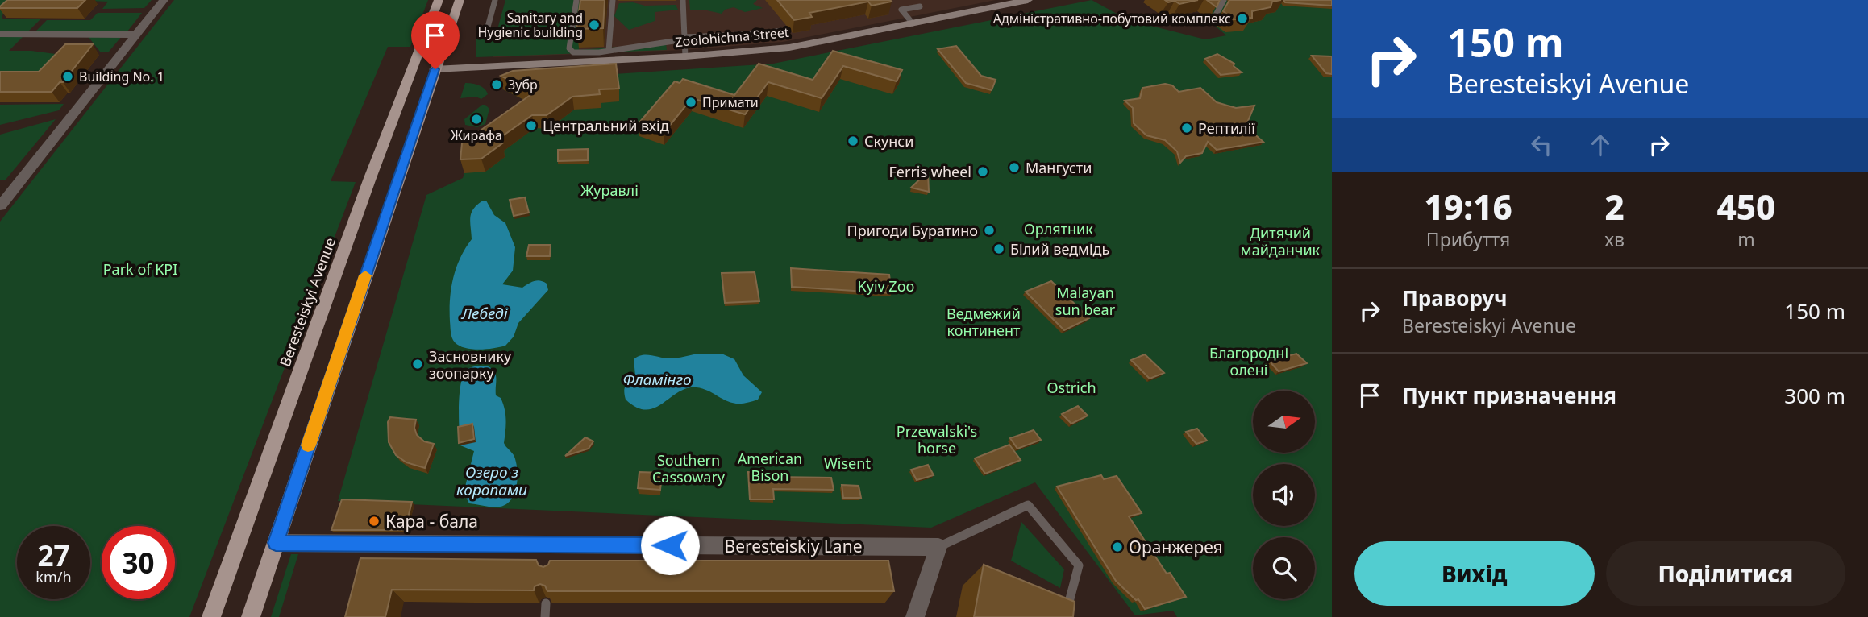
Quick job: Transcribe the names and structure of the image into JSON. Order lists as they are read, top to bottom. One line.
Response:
{"streets":{"main road":["Beresteiskyi Avenue"],"street":["Zoolohichna Street","Beresteiskiy Lane"]},"water":["Лебеді","Фламінго","Озеро з коропами"],"parks":["Журавлі","Орлятник","Дитячий майданчик","Park of KPI","Kyiv Zoo","Malayan sun bear","Ведмежий континент","Благородні олені","Ostrich","Przewalski's horse","American Bison","Southern Cassowary","Wisent"],"places":["Адміністративно-побутовий комплекс","Sanitary and Hygienic building","Building No. 1","Зубр","Примати","Жирафа","Центральний вхід","Рептилії","Скунси","Мангусти","Ferris wheel","Пригоди Буратино","Білий ведмідь","Засновнику зоопарку","Кара - бала","Оранжерея"],"north":"right","page":{"turn":["150 m","Beresteiskyi Avenue"],"eta":["19:16","Прибуття","2","хв","450","m"],"list":[{"name":"Праворуч","note":"Beresteiskyi Avenue","value":"150 m"},{"name":"Пункт призначення","value":"300 m"}],"speed":"27 km/h","limit":"30","buttons":["Вихід","Поділитися"]}}
